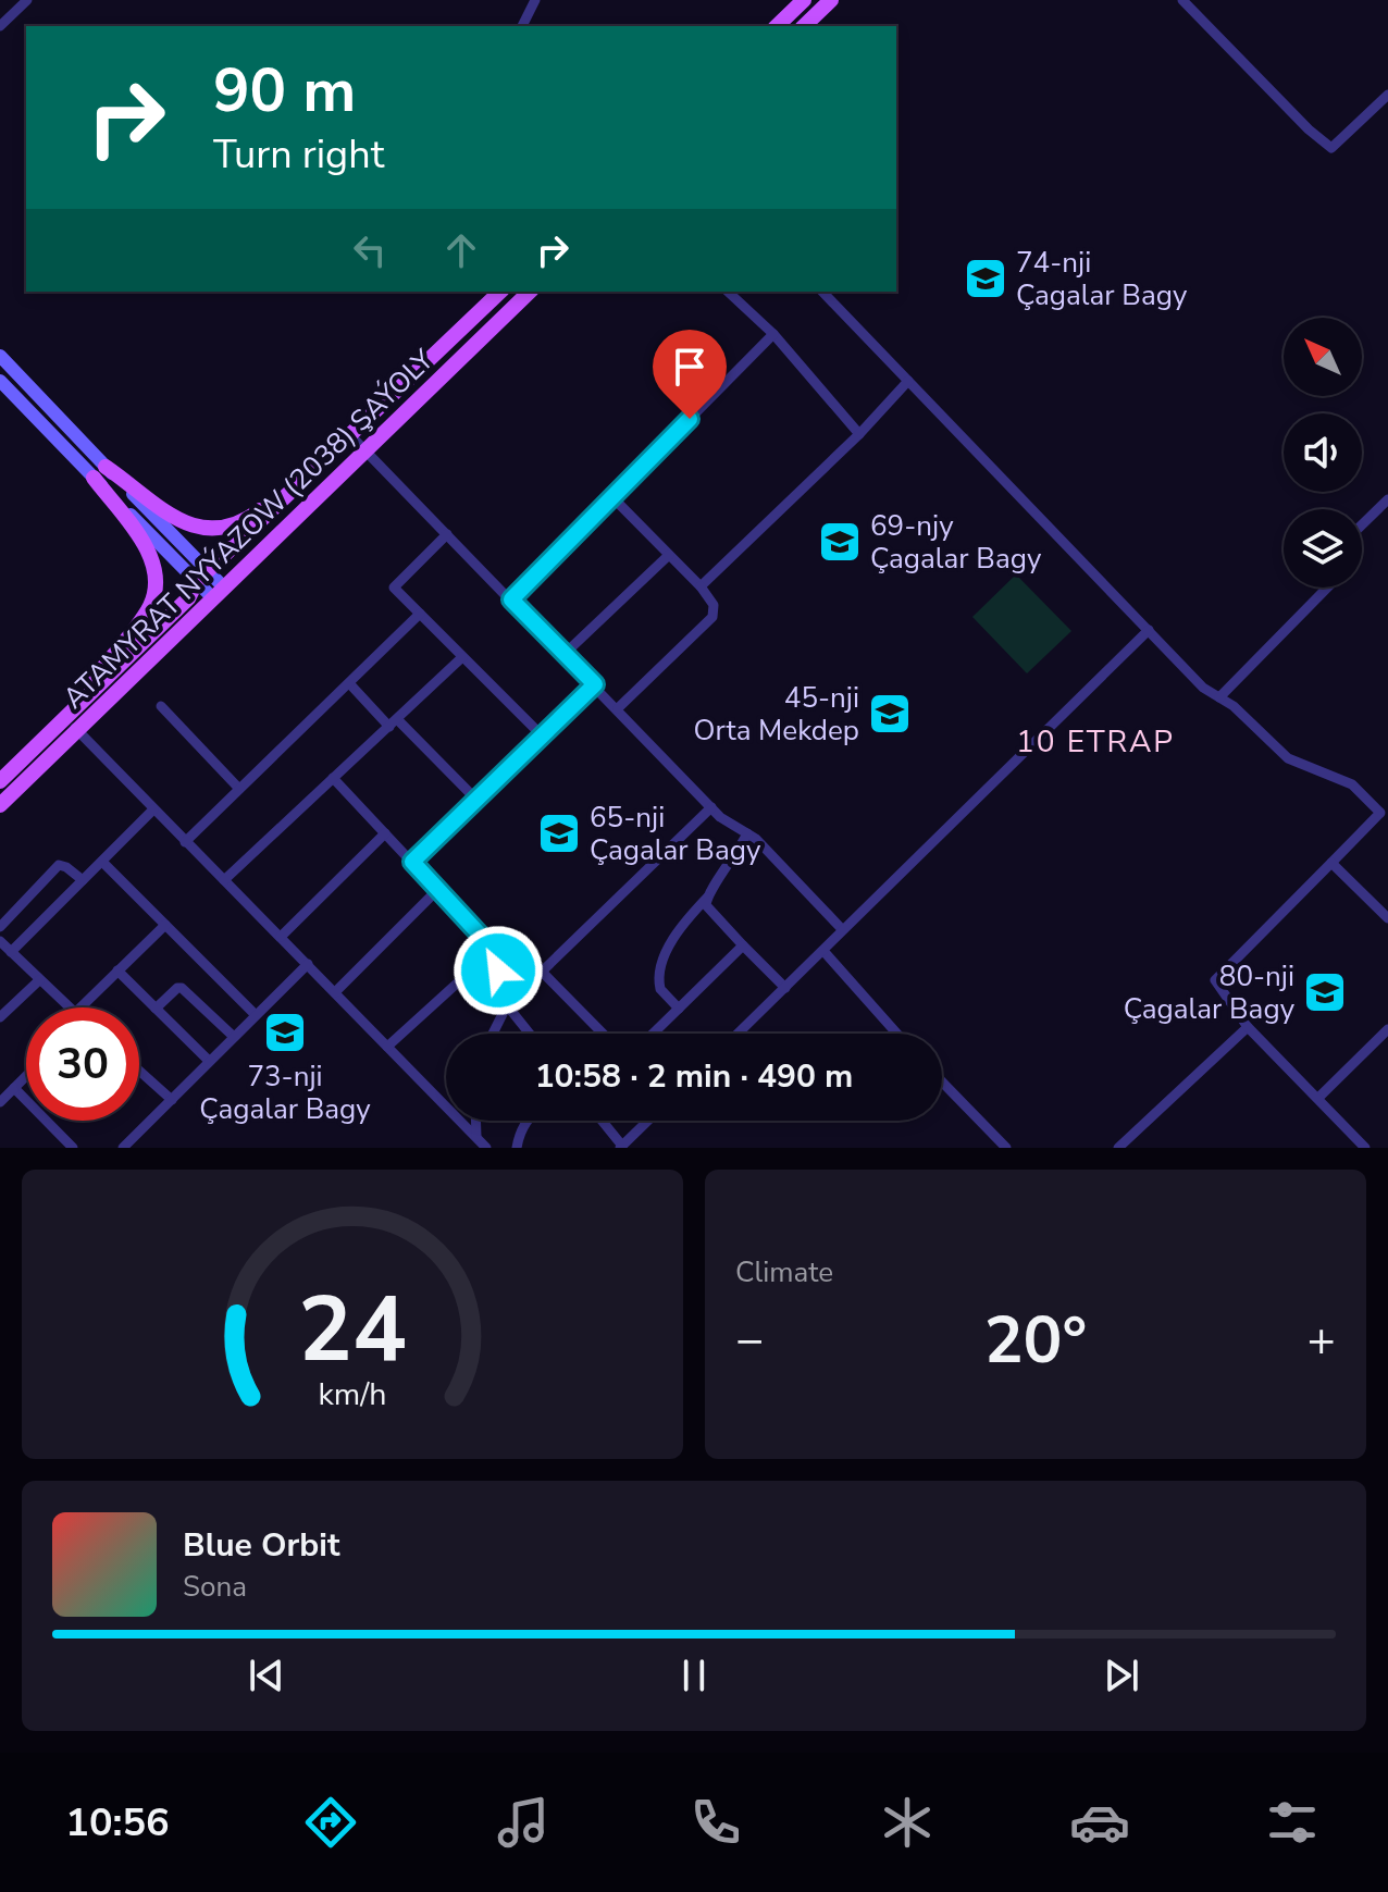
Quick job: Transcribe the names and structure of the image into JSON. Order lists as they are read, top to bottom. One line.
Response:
{"streets":{"main road":["ATAMYRAT NYÝAZOW (2038) ŞAÝOLY"]},"districts":["10 ETRAP"],"places":{"school or university":["74-nji Çagalar Bagy","69-njy Çagalar Bagy","45-nji Orta Mekdep","65-nji Çagalar Bagy","80-nji Çagalar Bagy","73-nji Çagalar Bagy"]},"north":"top left","page":{"turn":["90 m","Turn right"],"limit":"30","trip":"10:58 · 2 min · 490 m","tile":"Climate","heat":["−","20°","+"],"song":["Blue Orbit","Sona"],"tabs":"10:56","gauge":["24","km/h"]}}
